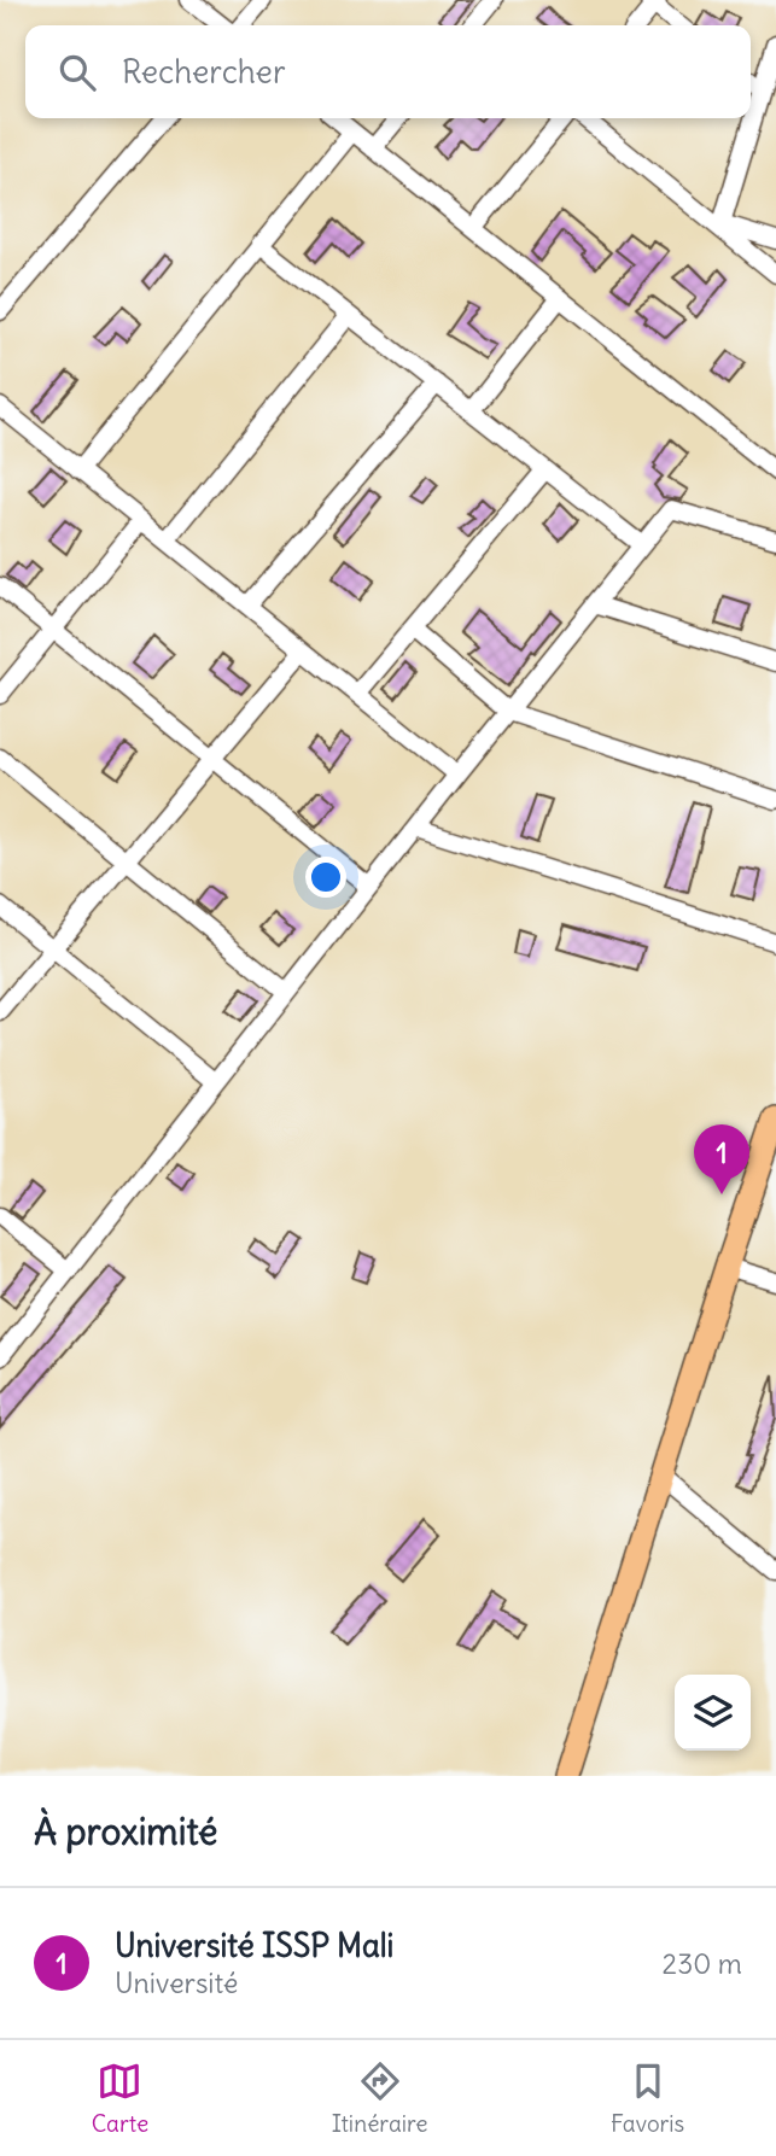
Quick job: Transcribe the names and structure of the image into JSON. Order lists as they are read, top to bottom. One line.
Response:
{"page":{"search":"Rechercher","pins":"1","heading":"À proximité","list":[{"mark":"1","name":"Université ISSP Mali","note":"Université","value":"230 m"}],"nav":["Carte","Itinéraire","Favoris"]}}
